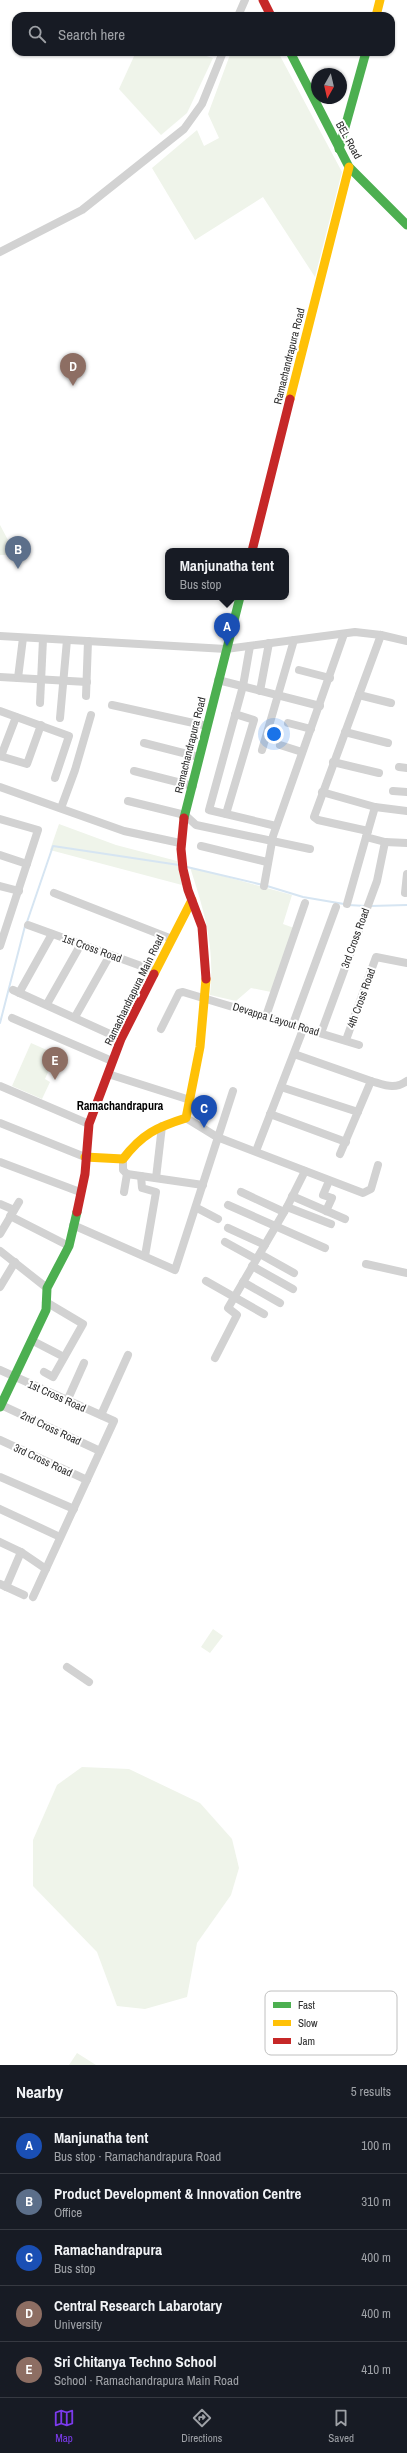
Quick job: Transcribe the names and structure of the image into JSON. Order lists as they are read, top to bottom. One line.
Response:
{"streets":{"street":["BEL Road","Ramachandrapura Road","3rd Cross Road","1st Cross Road","Ramachandrapura Main Road","4th Cross Road","Devappa Layout Road","2nd Cross Road"]},"crossings":[["BEL Road","Ramachandrapura Road"],["Ramachandrapura Road","Ramachandrapura Main Road"],["Ramachandrapura Road","Devappa Layout Road"],["3rd Cross Road","Devappa Layout Road"],["1st Cross Road","Ramachandrapura Main Road"],["1st Cross Road","2nd Cross Road"],["Ramachandrapura Main Road","2nd Cross Road"],["4th Cross Road","Devappa Layout Road"]],"districts":["Ramachandrapura"],"legend":["Fast","Slow","Jam"],"north":"bottom","page":{"search":"Search here","pins":["D","B","A","E","C"],"popup":["Manjunatha tent","Bus stop"],"heading":["Nearby","5 results"],"list":[{"mark":"A","name":"Manjunatha tent","note":"Bus stop · Ramachandrapura Road","value":"100 m"},{"mark":"B","name":"Product Development & Innovation Centre","note":"Office","value":"310 m"},{"mark":"C","name":"Ramachandrapura","note":"Bus stop","value":"400 m"},{"mark":"D","name":"Central Research Labarotary","note":"University","value":"400 m"},{"mark":"E","name":"Sri Chitanya Techno School","note":"School · Ramachandrapura Main Road","value":"410 m"}],"nav":["Map","Directions","Saved"]}}
